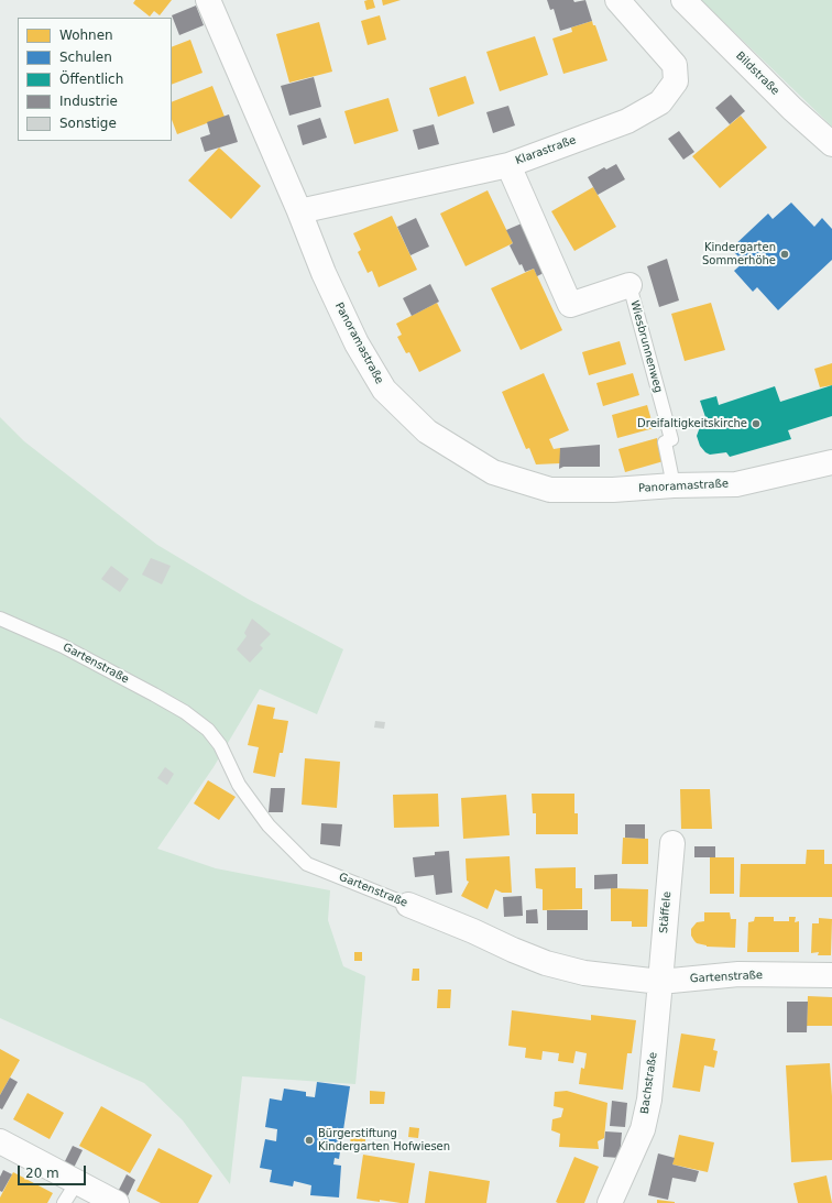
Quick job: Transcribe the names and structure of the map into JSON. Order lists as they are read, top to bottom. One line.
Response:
{"streets":{"street":["Bildstraße","Klarastraße","Panoramastraße","Wiesbrunnenweg","Gartenstraße","Stäffele","Bachstraße"]},"crossings":[["Klarastraße","Panoramastraße"],["Klarastraße","Wiesbrunnenweg"],["Panoramastraße","Wiesbrunnenweg"],["Gartenstraße","Stäffele"],["Gartenstraße","Bachstraße"],["Stäffele","Bachstraße"]],"places":["Kindergarten Sommerhöhe","Dreifaltigkeitskirche","Bürgerstiftung Kindergarten Hofwiesen"],"legend":["Wohnen","Schulen","Öffentlich","Industrie","Sonstige"],"scale_bar":"20 m"}
